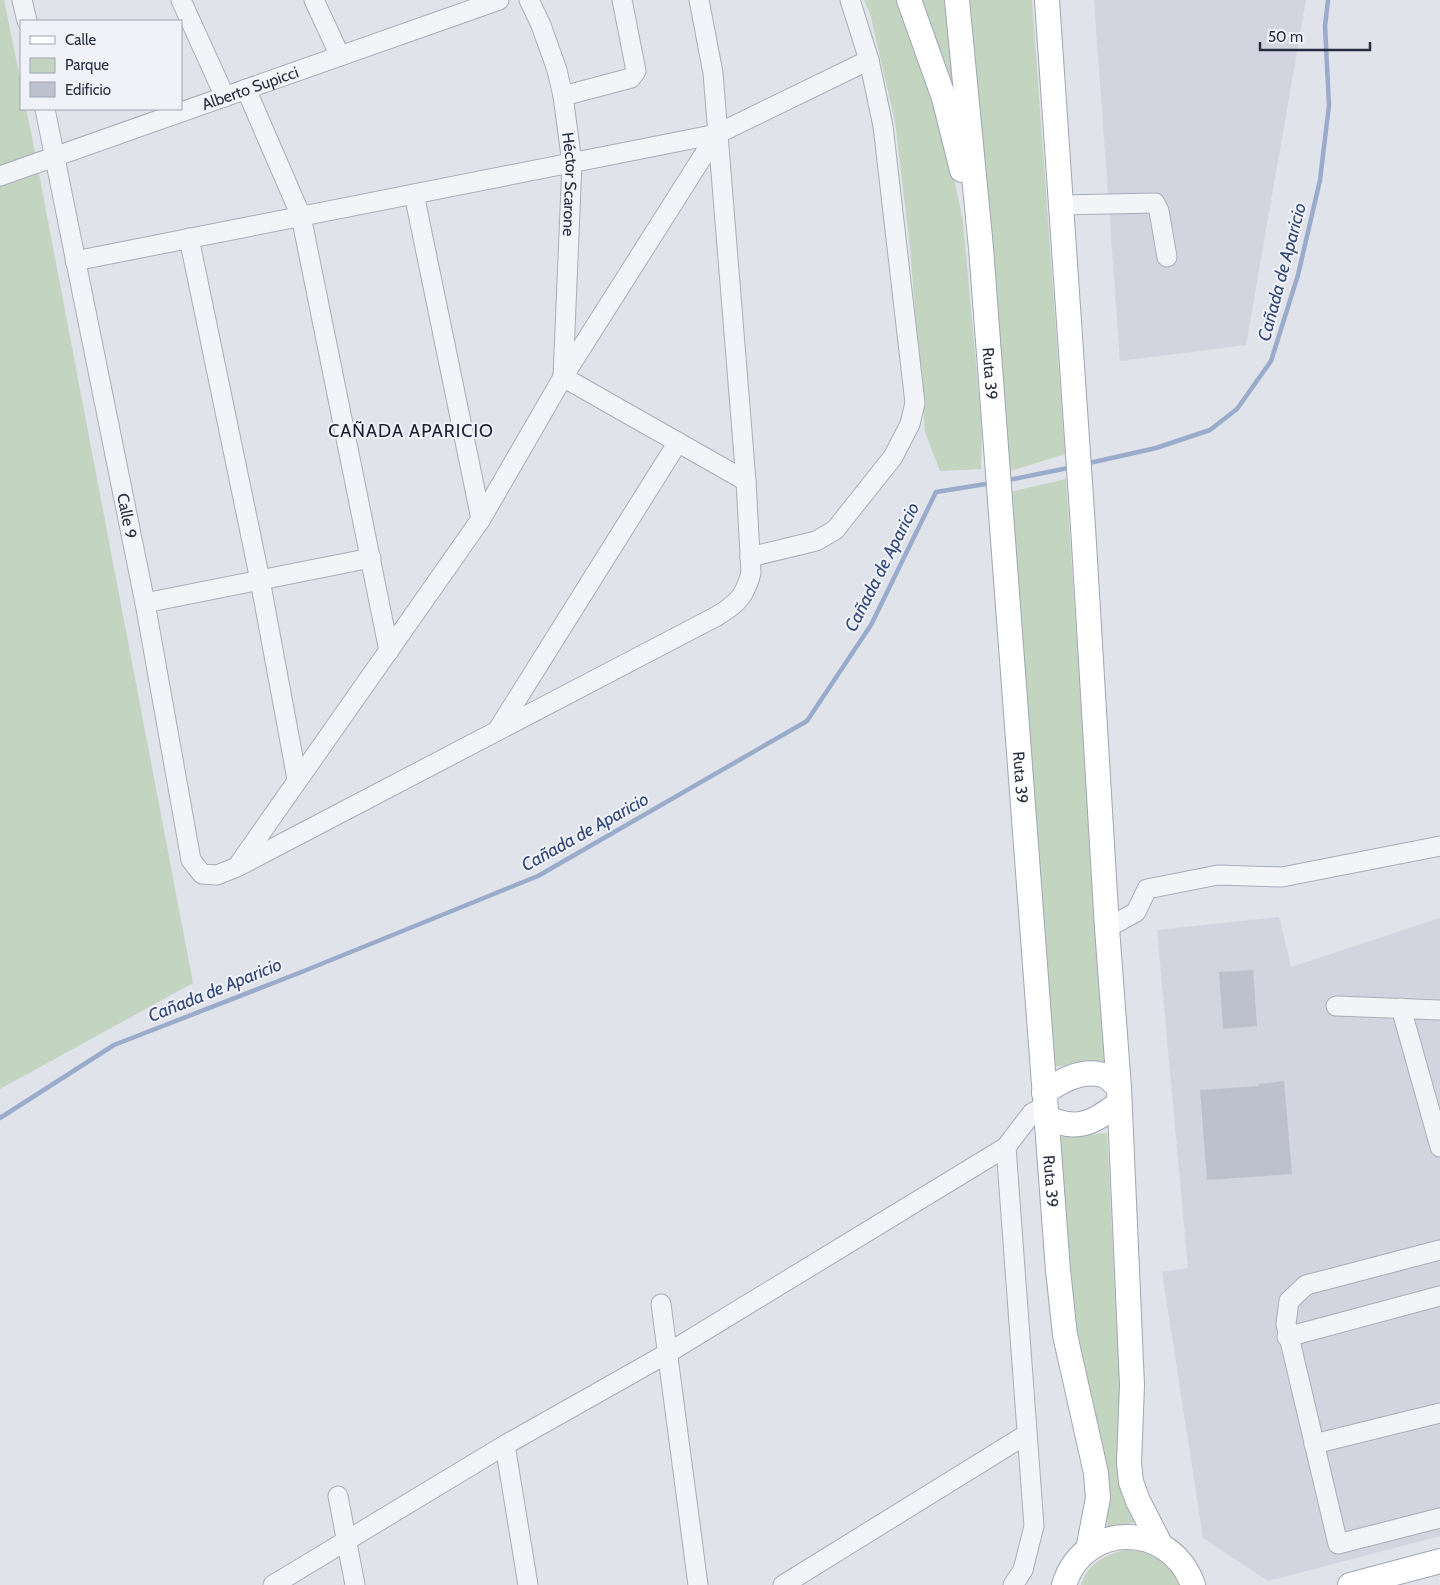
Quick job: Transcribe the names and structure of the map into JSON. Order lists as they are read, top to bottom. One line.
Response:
{"streets":{"main road":["Ruta 39"],"street":["Alberto Supicci","Héctor Scarone","Calle 9"]},"crossings":[["Alberto Supicci","Calle 9"]],"districts":["CAÑADA APARICIO"],"water":["Cañada de Aparicio"],"legend":["Calle","Parque","Edificio"],"scale_bar":"50 m"}
